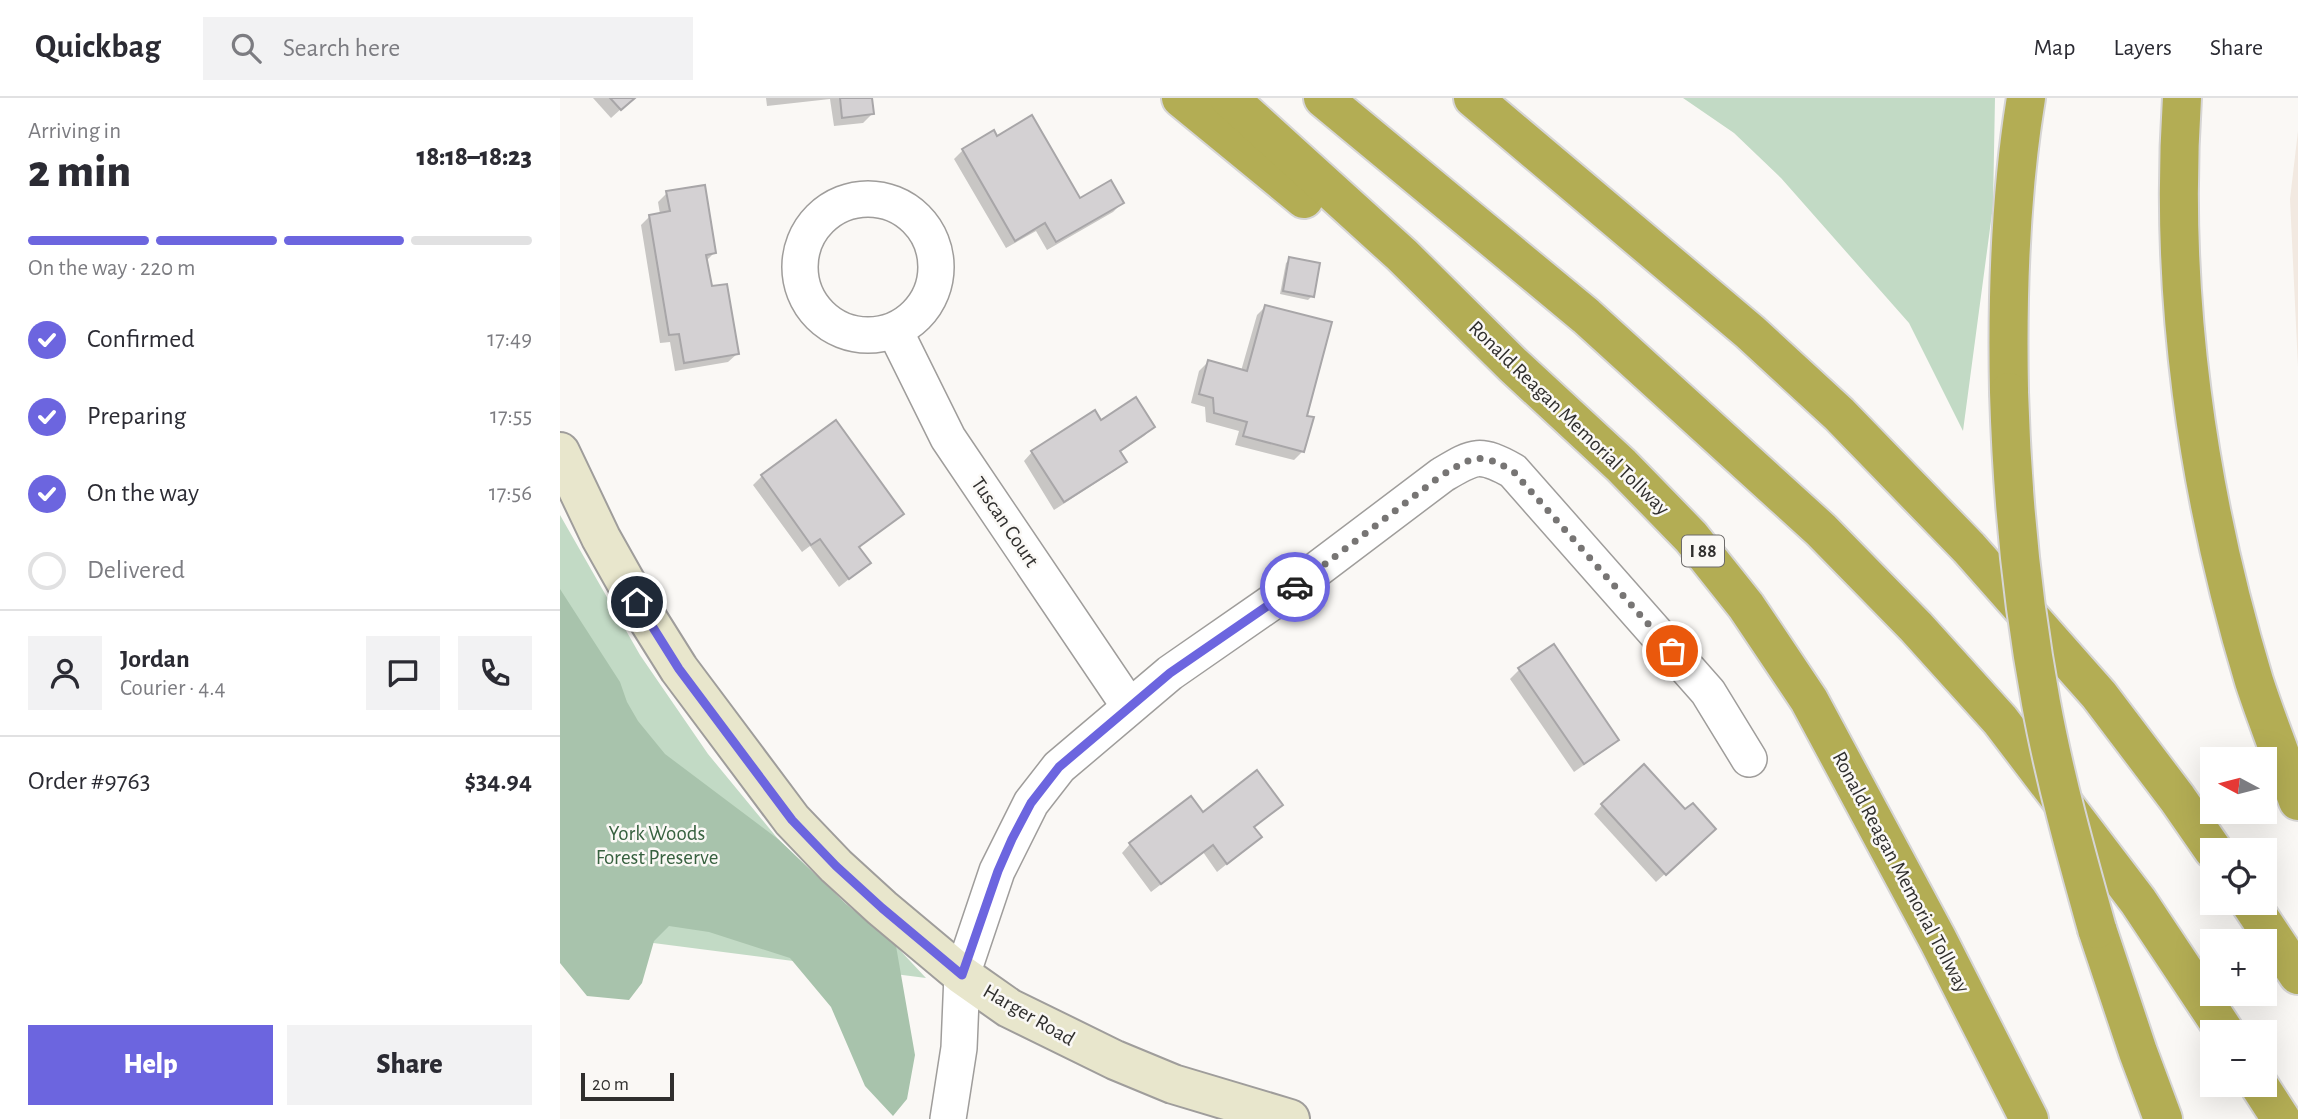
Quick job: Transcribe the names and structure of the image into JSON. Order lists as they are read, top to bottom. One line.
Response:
{"streets":{"highway":["Ronald Reagan Memorial Tollway","I 88"],"street":["Tuscan Court","Harger Road"]},"parks":["York Woods Forest Preserve"],"scale_bar":"20 m","north":"left","page":{"header":"Quickbag","search":"Search here","nav":["Map","Layers","Share"],"heading":["2 min","Arriving in","18:18–18:23"],"panel":["Jordan","Courier · 4.4","Order #9763","$34.94"],"bar":"On the way · 220 m","list":[["Confirmed","17:49"],["Preparing","17:55"],["On the way","17:56"],"Delivered"],"map_buttons":["+","−"],"buttons":["Help","Share"],"scale":"20 m"}}
